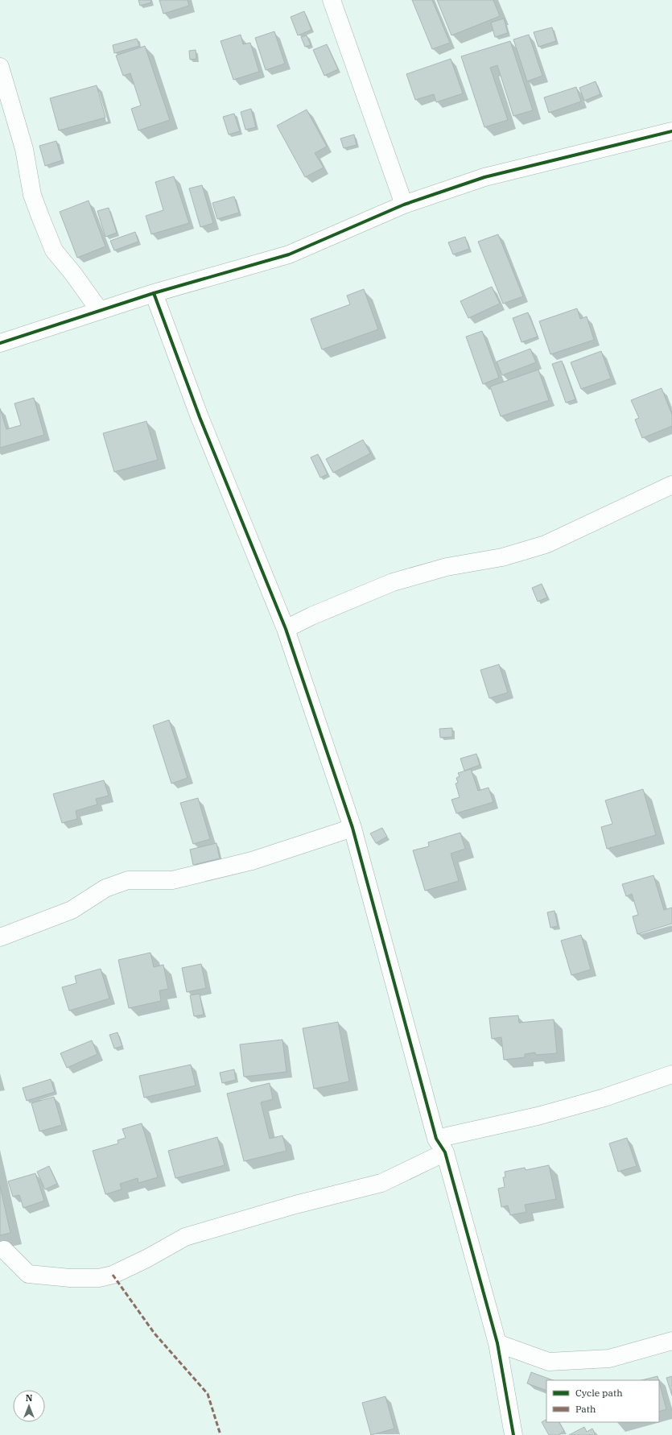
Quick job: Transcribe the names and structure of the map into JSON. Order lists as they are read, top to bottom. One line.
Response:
{"legend":["Cycle path","Path"],"north":"top"}
